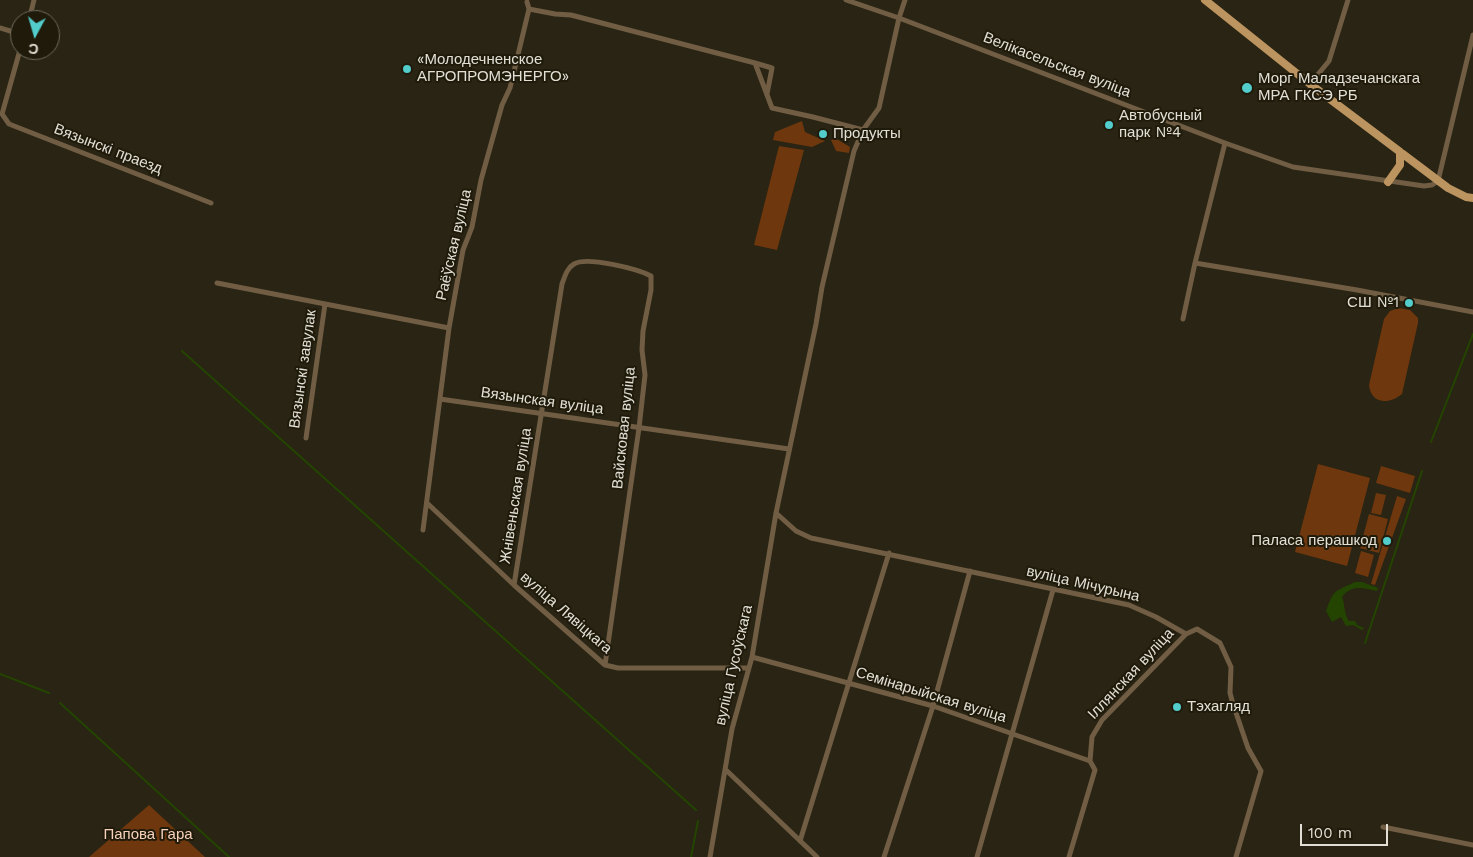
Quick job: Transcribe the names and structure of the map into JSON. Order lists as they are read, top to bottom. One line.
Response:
{"streets":{"street":["Велікасельская вуліца","Вязынскі праезд","Раёўская вуліца","Вязынскі завулак","Вязынская вуліца","Вайсковая вуліца","Жнівеньская вуліца","вуліца Мічурына","вуліца Лявіцкага","вуліца Гусоўскага","Іллянская вуліца","Семінарыйская вуліца"]},"crossings":[["Раёўская вуліца","Вязынская вуліца"],["Раёўская вуліца","вуліца Лявіцкага"],["Вязынская вуліца","Вайсковая вуліца"],["Вязынская вуліца","Жнівеньская вуліца"],["Вязынская вуліца","вуліца Гусоўскага"],["Вайсковая вуліца","Жнівеньская вуліца"],["Вайсковая вуліца","вуліца Лявіцкага"],["Жнівеньская вуліца","вуліца Лявіцкага"],["вуліца Мічурына","вуліца Гусоўскага"],["вуліца Мічурына","Іллянская вуліца"],["вуліца Лявіцкага","вуліца Гусоўскага"],["вуліца Гусоўскага","Семінарыйская вуліца"],["Іллянская вуліца","Семінарыйская вуліца"]],"parks":["Папова Гара"],"places":["«Молодечненское АГРОПРОМЭНЕРГО»","Морг Маладзечанскага МРА ГКСЭ РБ","Автобусный парк №4","Продукты","СШ №1","Паласа перашкод","Тэхагляд"],"scale_bar":"100 m","north":"bottom"}
